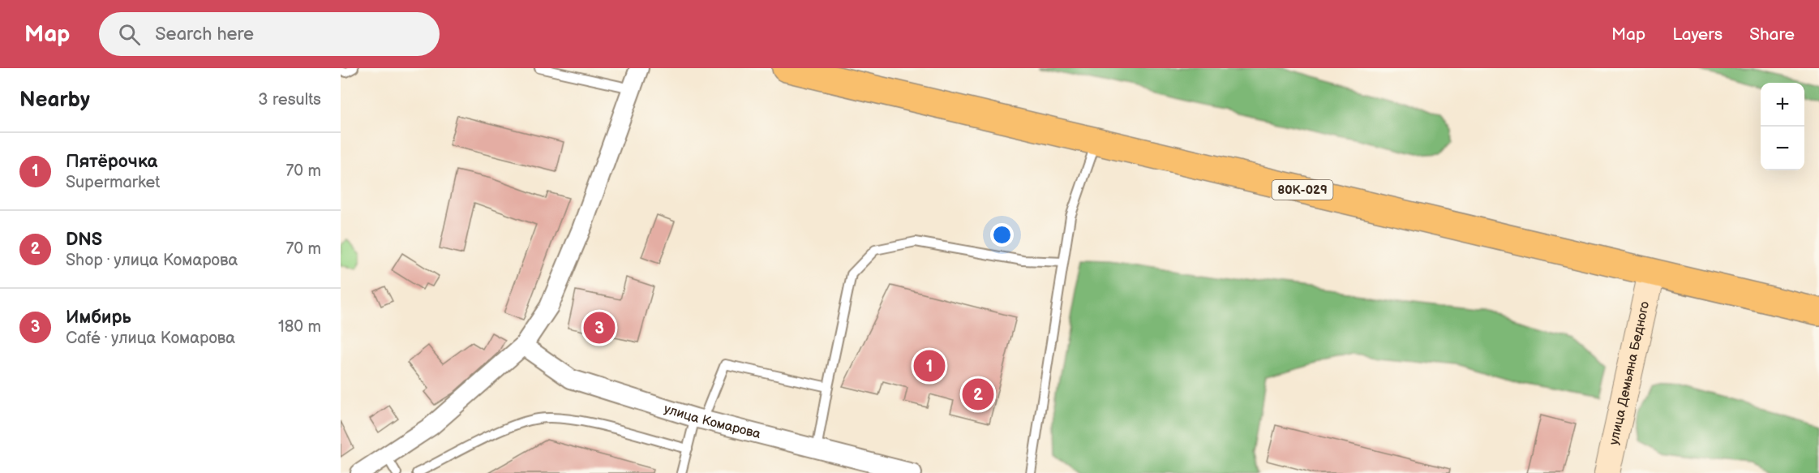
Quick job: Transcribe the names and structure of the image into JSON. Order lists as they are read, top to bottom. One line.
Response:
{"streets":{"main road":["80К-029"],"street":["улица Демьяна Бедного","улица Комарова"]},"crossings":[["80К-029","улица Демьяна Бедного"]],"page":{"header":"Map","search":"Search here","nav":["Map","Layers","Share"],"heading":["Nearby","3 results"],"map_buttons":["+","−"],"list":[{"mark":"1","name":"Пятёрочка","note":"Supermarket","value":"70 m"},{"mark":"2","name":"DNS","note":"Shop · улица Комарова","value":"70 m"},{"mark":"3","name":"Имбирь","note":"Café · улица Комарова","value":"180 m"}],"pins":["3","1","2"]}}
